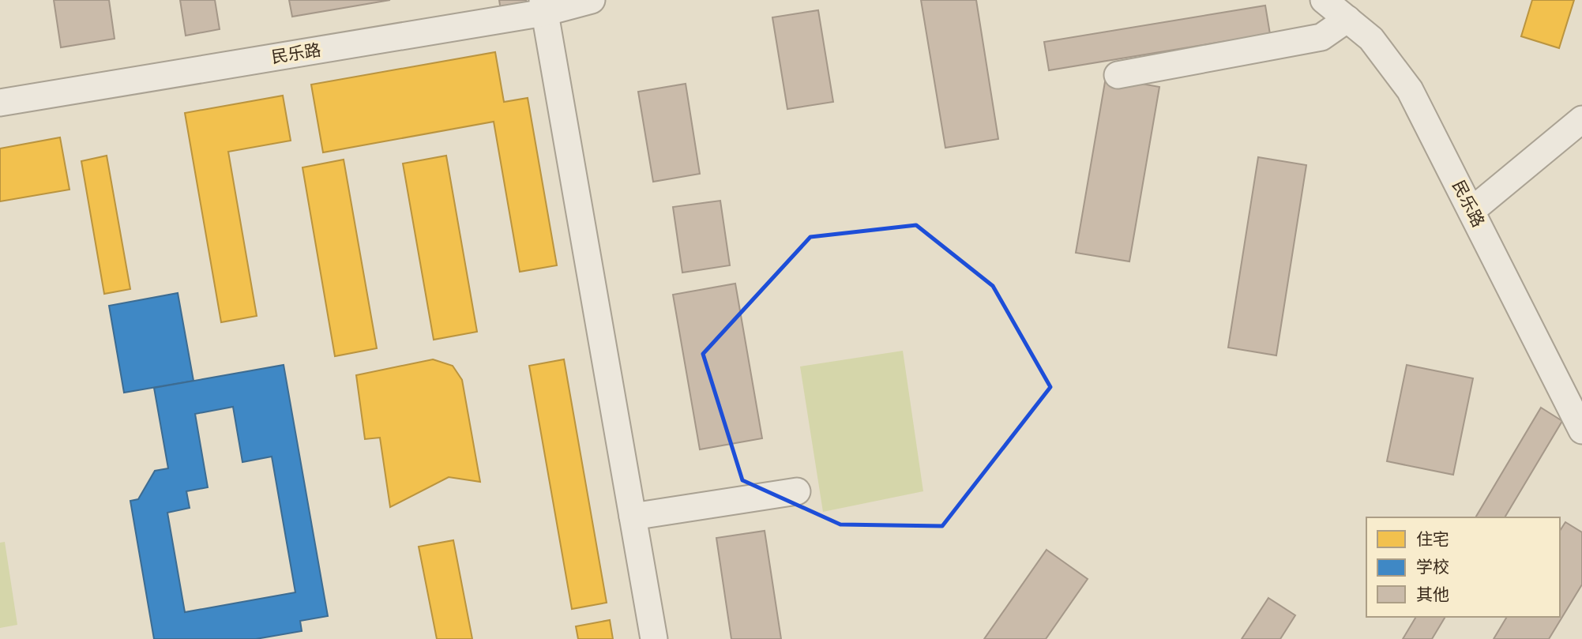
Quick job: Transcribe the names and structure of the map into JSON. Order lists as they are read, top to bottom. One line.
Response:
{"streets":{"street":["民乐路"]},"legend":["住宅","学校","其他"]}
